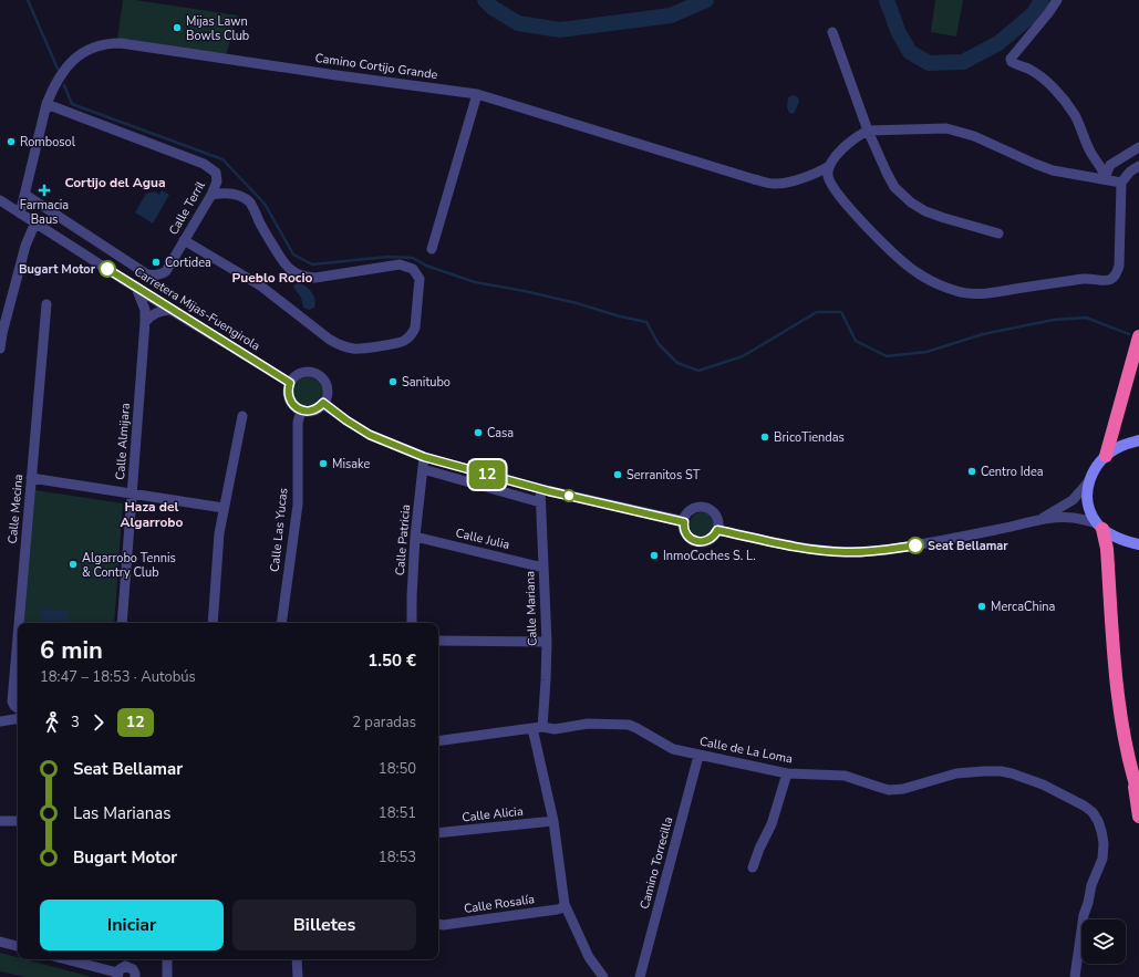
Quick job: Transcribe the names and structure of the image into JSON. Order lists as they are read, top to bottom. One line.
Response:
{"streets":{"street":["Camino Cortijo Grande","Calle Terril","Carretera Mijas-Fuengirola","Calle Almijara","Calle Mecina","Calle Las Yucas","Calle Julia","Calle Patricia","Calle Mariana","Calle de La Loma","Calle Alicia","Camino Torrecilla","Calle Rosalía"]},"crossings":[["Camino Cortijo Grande","Calle Terril"],["Camino Cortijo Grande","Carretera Mijas-Fuengirola"],["Carretera Mijas-Fuengirola","Calle Almijara"],["Carretera Mijas-Fuengirola","Calle Las Yucas"],["Calle Julia","Calle Patricia"],["Calle Julia","Calle Mariana"],["Calle Mariana","Calle de La Loma"],["Calle Mariana","Calle Alicia"],["Calle Mariana","Calle Rosalía"],["Calle de La Loma","Camino Torrecilla"]],"districts":["Cortijo del Agua","Pueblo Rocio","Haza del Algarrobo"],"places":{"other":["Mijas Lawn Bowls Club","Rombosol","Cortidea","Bugart Motor","Sanitubo","Casa","BricoTiendas","Misake","Centro Idea","Serranitos ST","Seat Bellamar","InmoCoches S. L.","Algarrobo Tennis & Contry Club","MercaChina"],"health":["Farmacia Baus"]},"lines":["bus line 12"],"page":{"on_map":"12","heading":["6 min","18:47 – 18:53 · Autobús","1.50 €"],"legs":["3","12","2 paradas"],"list":[{"name":"Seat Bellamar","value":"18:50"},{"name":"Las Marianas","value":"18:51"},{"name":"Bugart Motor","value":"18:53"}],"buttons":["Iniciar","Billetes"]}}
